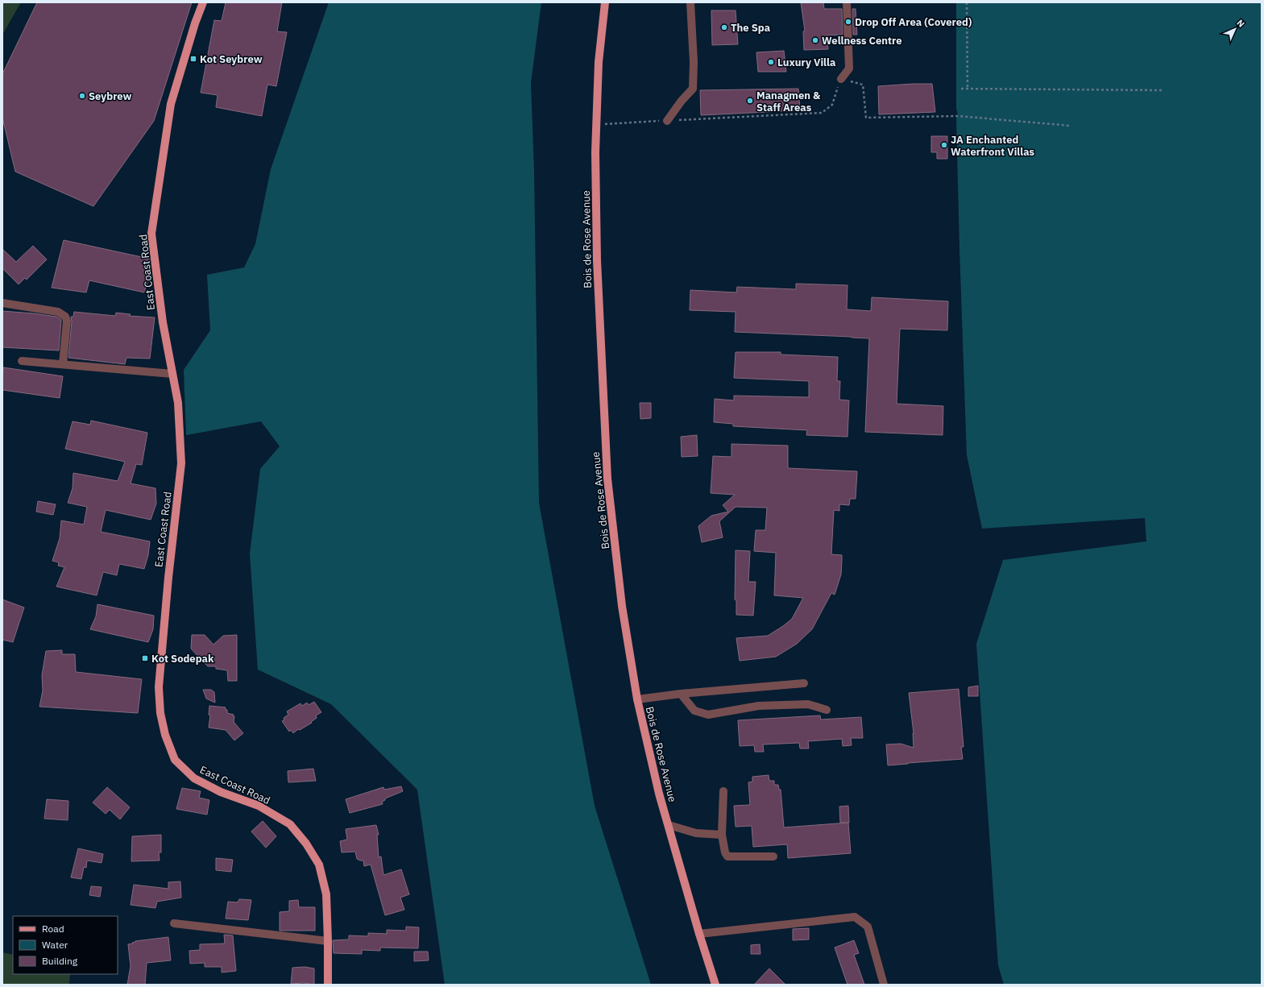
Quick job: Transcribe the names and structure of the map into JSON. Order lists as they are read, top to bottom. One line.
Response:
{"streets":{"main road":["Bois de Rose Avenue","East Coast Road"]},"places":{"other":["Drop Off Area (Covered)","The Spa","Wellness Centre","Luxury Villa","Seybrew","Managmen & Staff Areas","JA Enchanted Waterfront Villas"],"transit":["Kot Seybrew","Kot Sodepak"]},"legend":["Road","Water","Building"],"north":"top right"}
